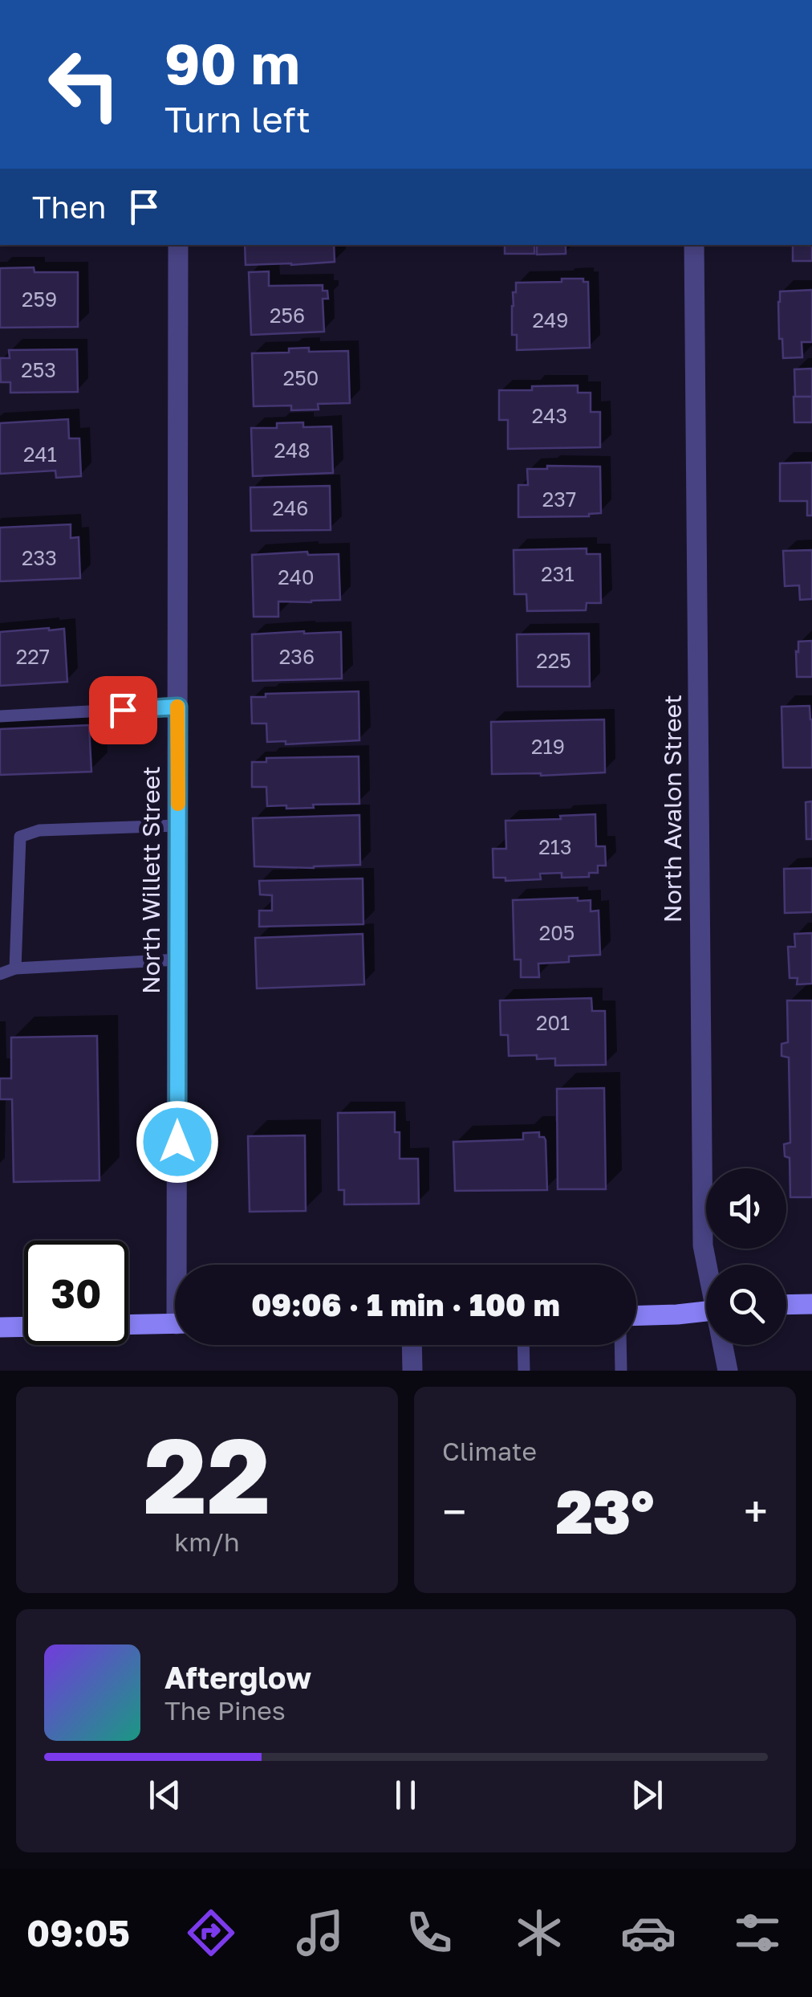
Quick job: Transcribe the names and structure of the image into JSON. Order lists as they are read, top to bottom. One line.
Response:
{"streets":{"street":["North Avalon Street","North Willett Street"]},"house_numbers":["259","256","249","253","250","243","248","241","237","246","233","231","240","227","236","225","219","213","205","201"],"page":{"turn":["90 m","Turn left"],"then":"Then","limit":"30","trip":"09:06 · 1 min · 100 m","tile":[["22","km/h"],"Climate"],"heat":["−","23°","+"],"song":["Afterglow","The Pines"],"tabs":"09:05"}}
